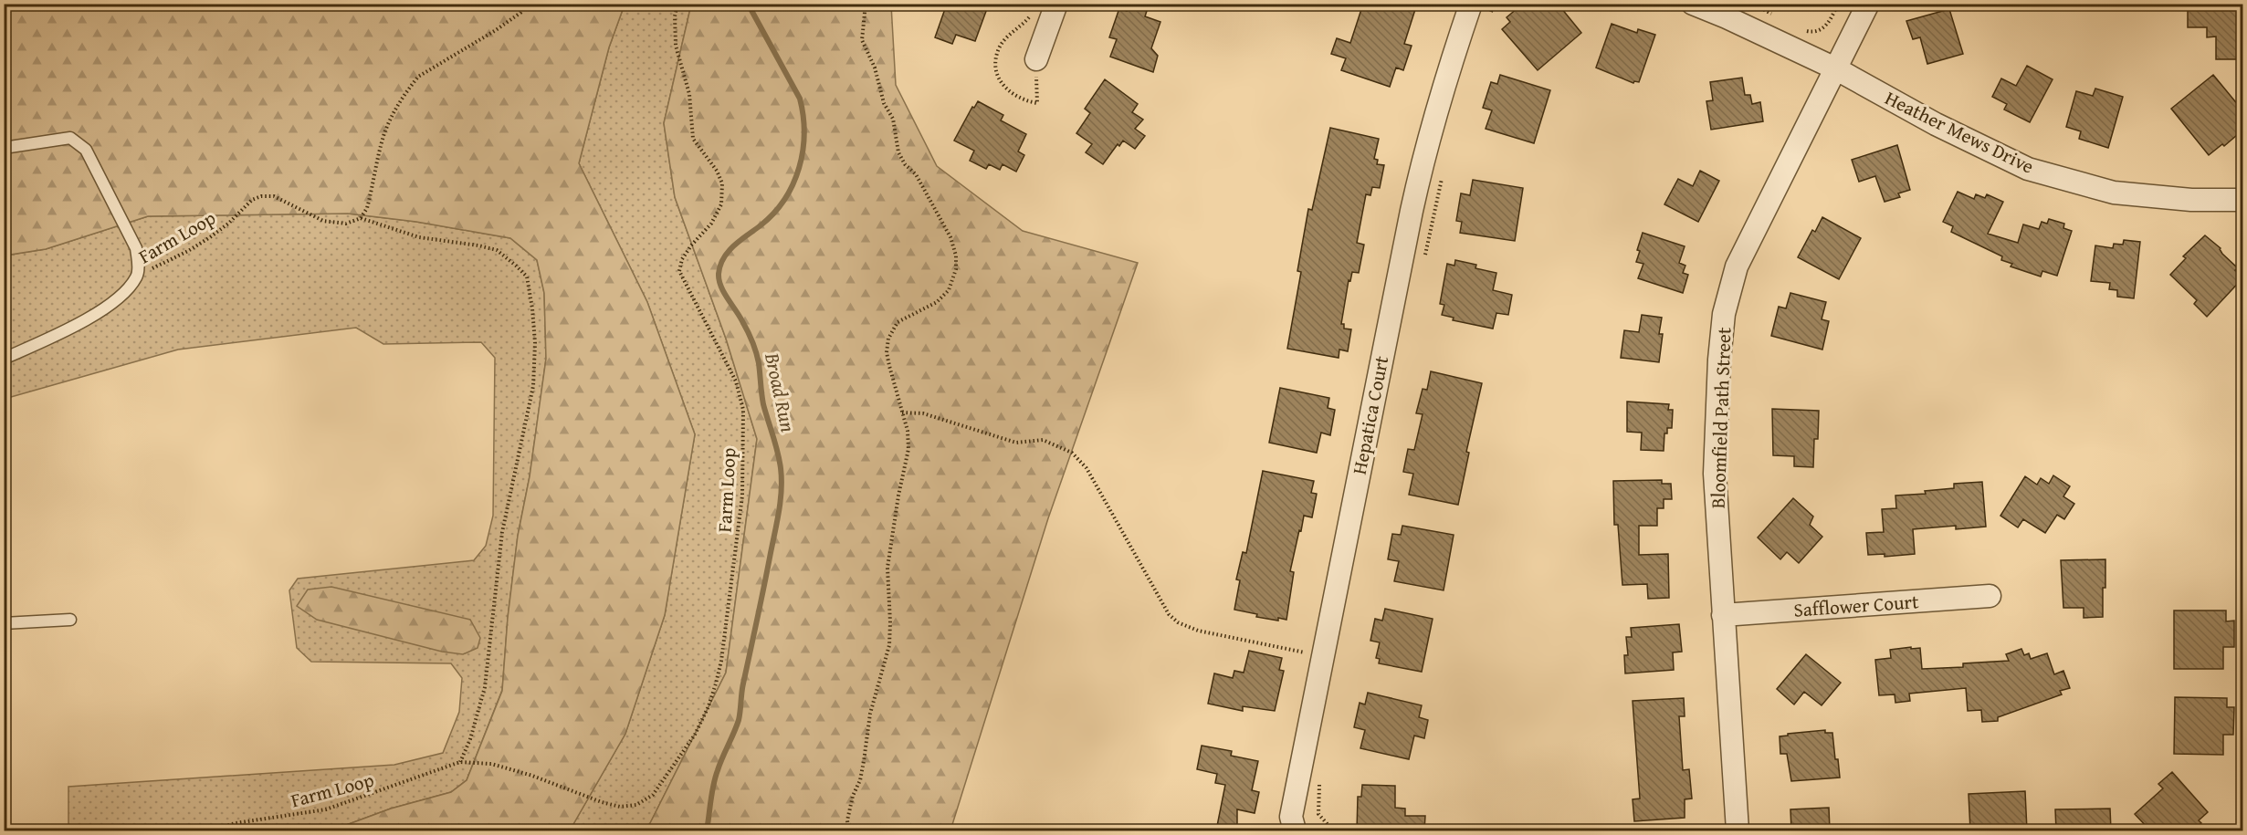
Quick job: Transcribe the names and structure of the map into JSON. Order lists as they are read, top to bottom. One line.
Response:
{"streets":{"street":["Heather Mews Drive","Hepatica Court","Bloomfield Path Street","Safflower Court"],"path":["Farm Loop"]},"crossings":[["Heather Mews Drive","Bloomfield Path Street"],["Bloomfield Path Street","Safflower Court"]],"water":["Broad Run"]}
